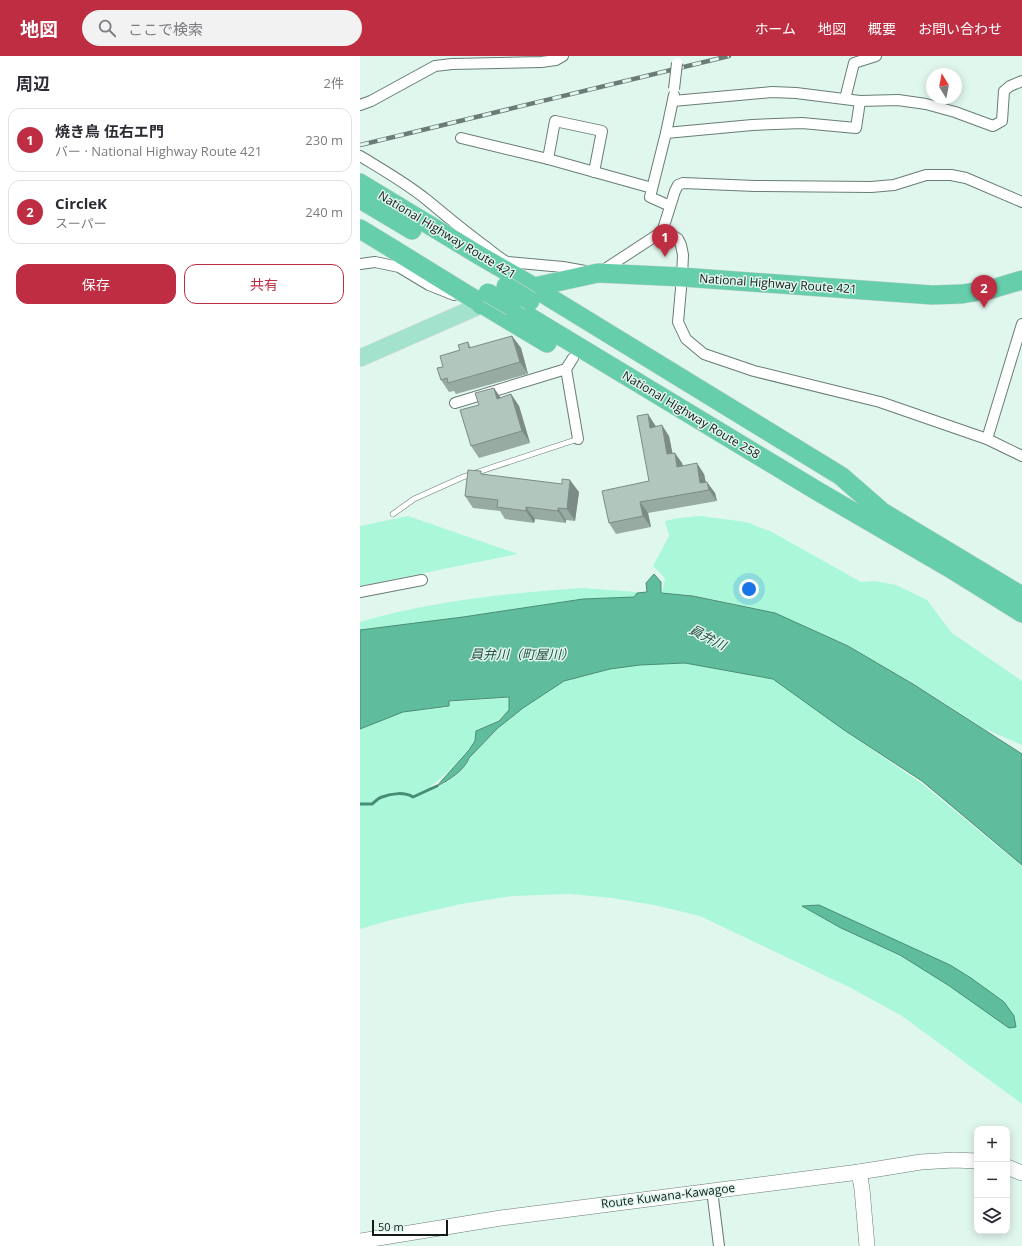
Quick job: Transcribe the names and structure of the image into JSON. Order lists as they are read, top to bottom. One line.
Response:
{"streets":{"highway":["National Highway Route 421","National Highway Route 258"],"main road":["Route Kuwana-Kawagoe"]},"crossings":[["National Highway Route 421","National Highway Route 258"]],"water":["員弁川","員弁川（町屋川）"],"scale_bar":"50 m","north":"top","page":{"header":"地図","search":"ここで検索","nav":["ホーム","地図","概要","お問い合わせ"],"heading":["周辺","2件"],"list":[{"mark":"1","name":"焼き鳥 伍右エ門","note":"バー · National Highway Route 421","value":"230 m"},{"mark":"2","name":"CircleK","note":"スーパー","value":"240 m"}],"pins":["1","2"],"buttons":["保存","共有"],"map_buttons":["+","−"],"scale":"50 m"}}
